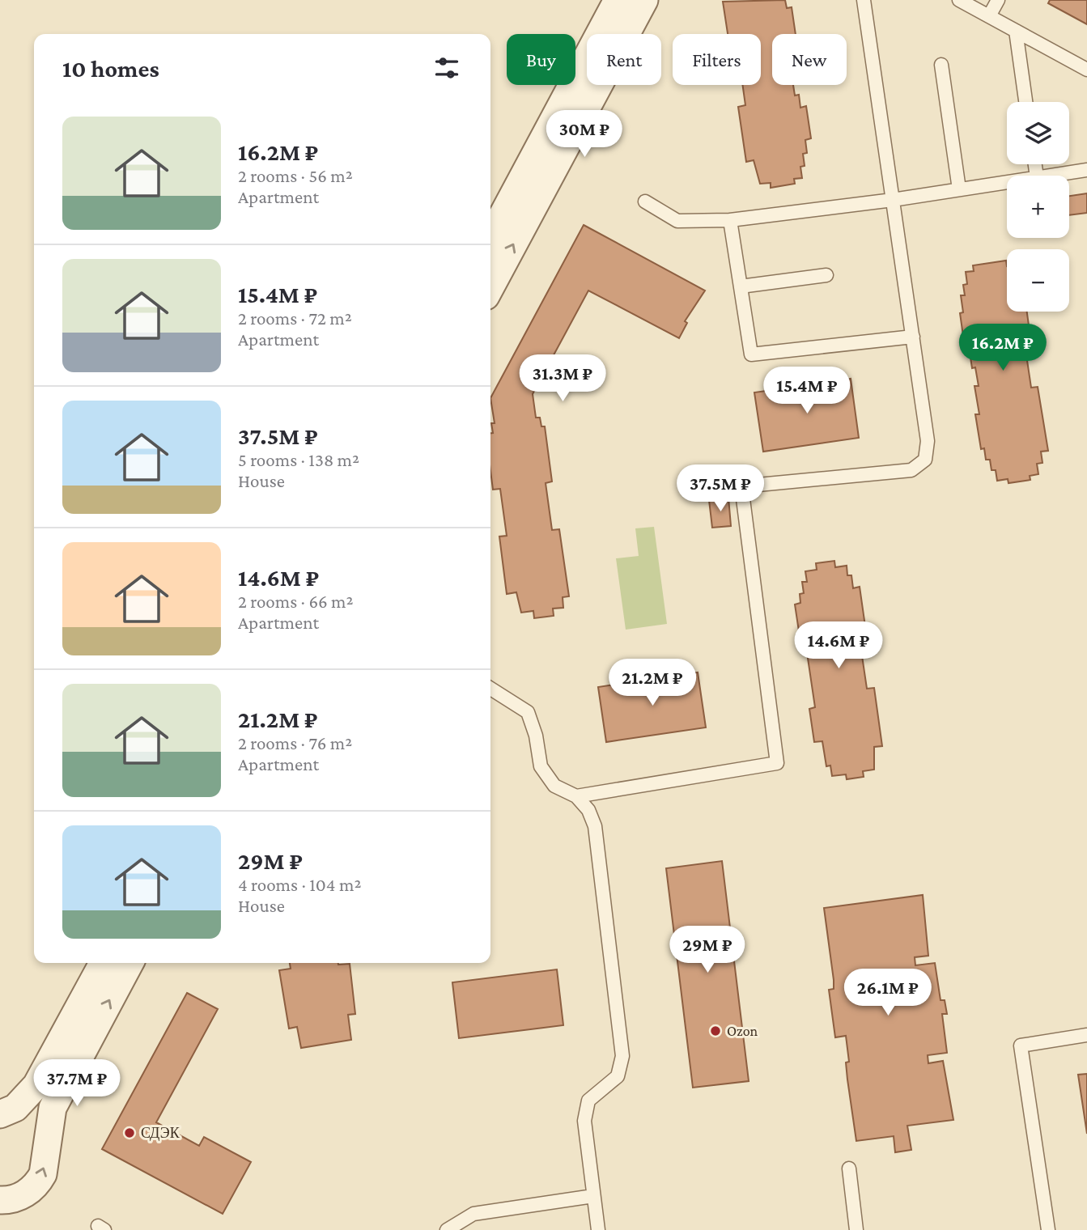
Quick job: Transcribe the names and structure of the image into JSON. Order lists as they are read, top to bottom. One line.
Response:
{"places":["Ozon","СДЭК"],"page":{"chip":["Buy","Rent","Filters","New"],"heading":"10 homes","map_buttons":["+","−"],"list":[{"name":"16.2M ₽","note":"2 rooms · 56 m² · Apartment"},{"name":"15.4M ₽","note":"2 rooms · 72 m² · Apartment"},{"name":"37.5M ₽","note":"5 rooms · 138 m² · House"},{"name":"14.6M ₽","note":"2 rooms · 66 m² · Apartment"},{"name":"21.2M ₽","note":"2 rooms · 76 m² · Apartment"},{"name":"29M ₽","note":"4 rooms · 104 m² · House"}],"price":["30M ₽","16.2M ₽","31.3M ₽","15.4M ₽","37.5M ₽","14.6M ₽","21.2M ₽","29M ₽","26.1M ₽","37.7M ₽"]}}
